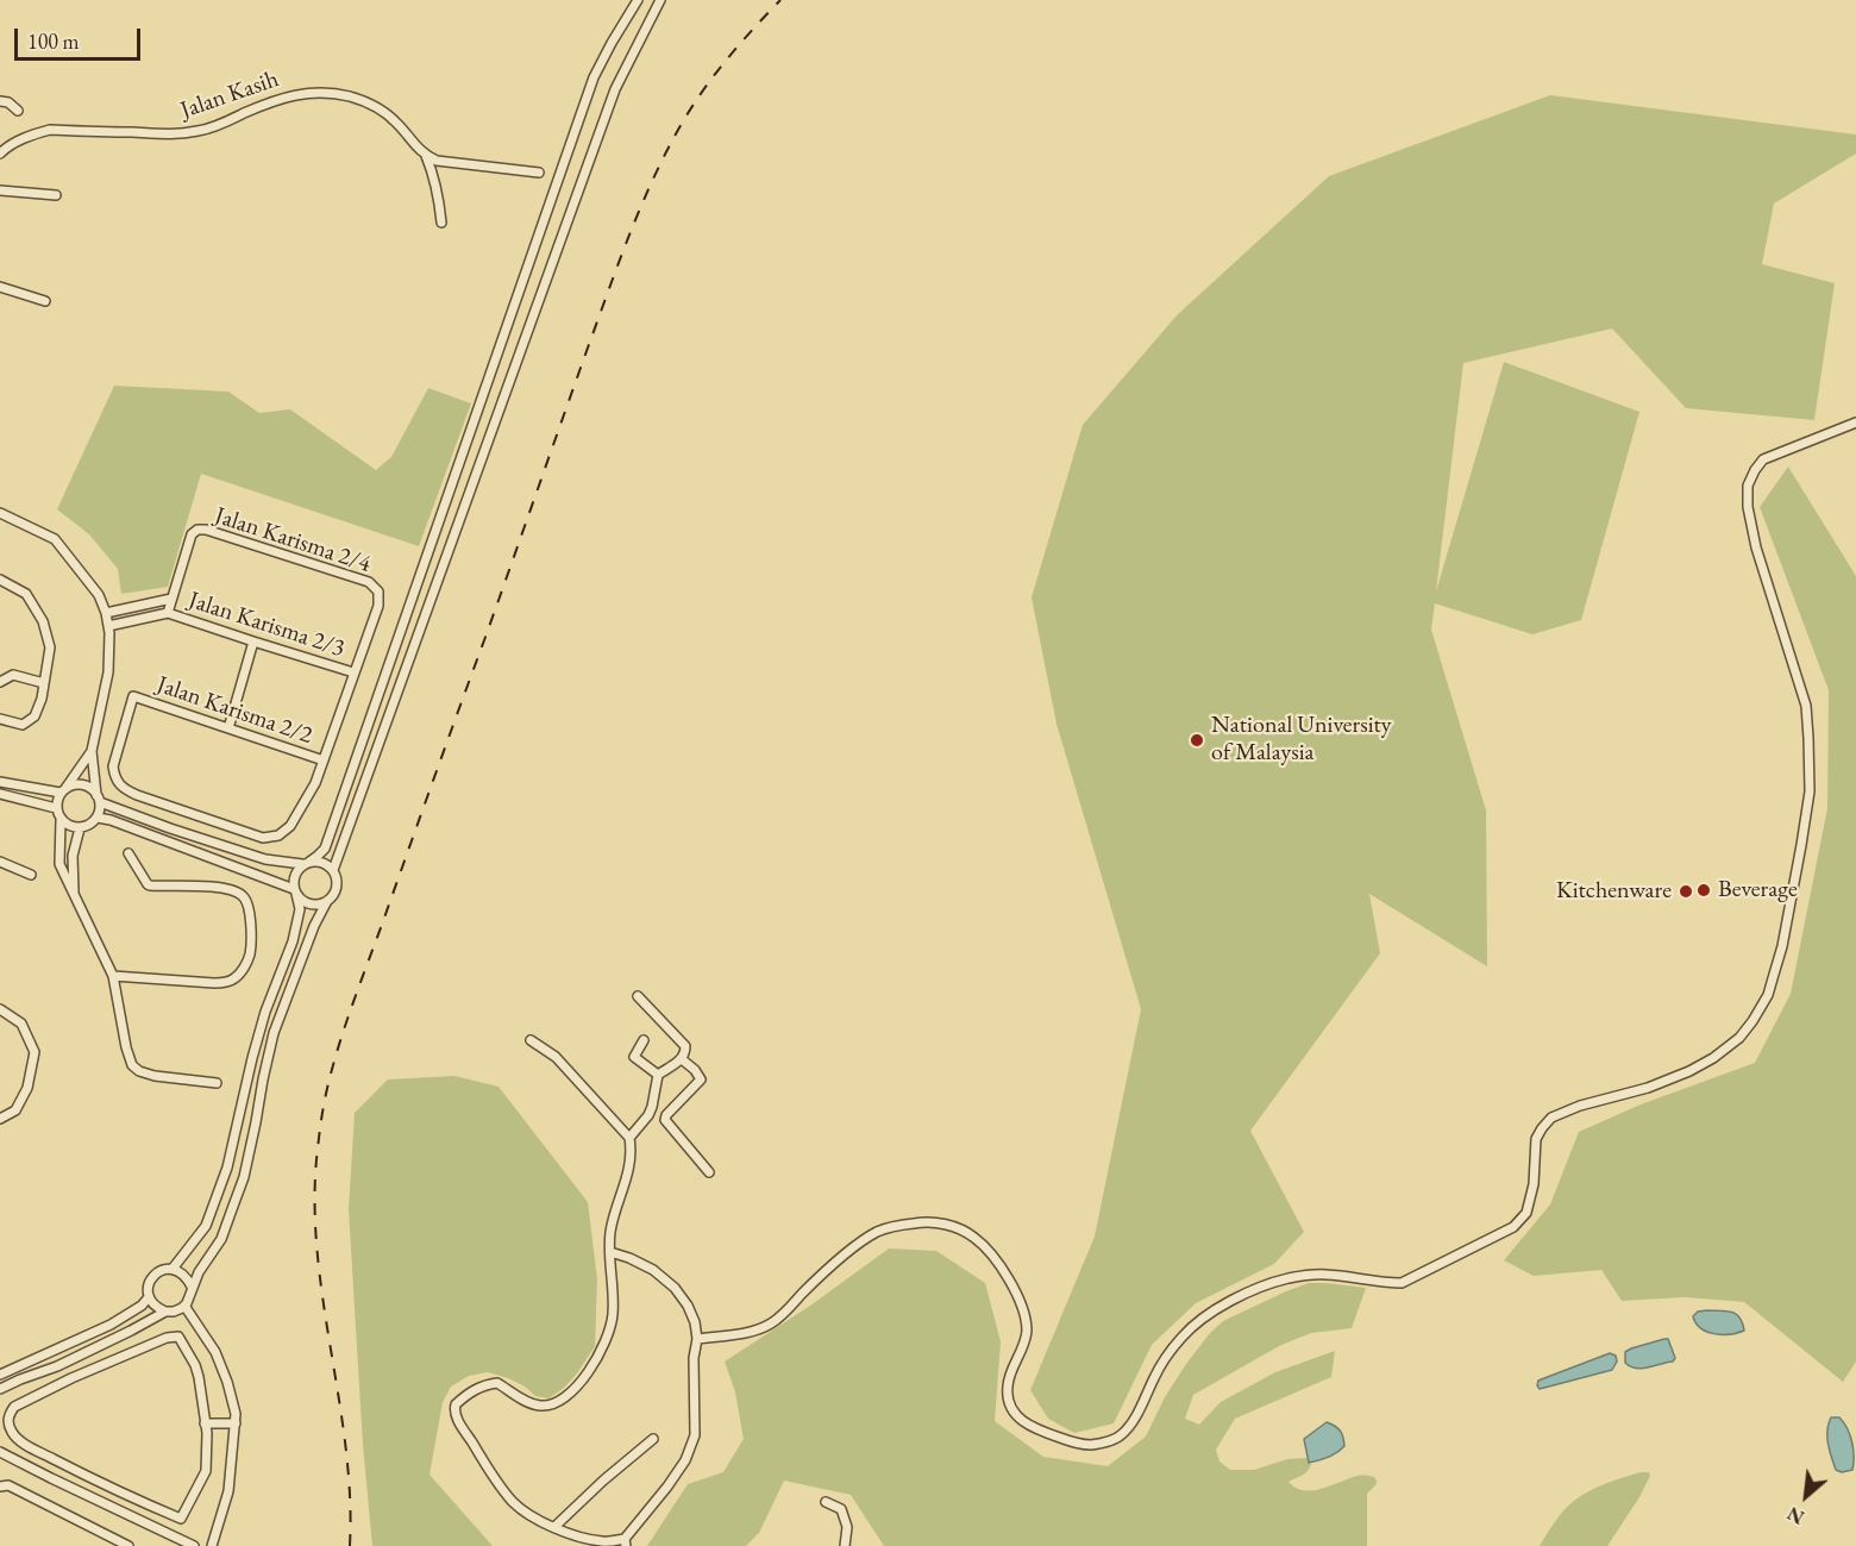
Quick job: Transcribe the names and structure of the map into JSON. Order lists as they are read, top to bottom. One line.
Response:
{"streets":{"street":["Jalan Kasih","Jalan Karisma 2/4","Jalan Karisma 2/3","Jalan Karisma 2/2"]},"crossings":[["Jalan Karisma 2/4","Jalan Karisma 2/3"]],"places":["National University of Malaysia","Beverage","Kitchenware"],"scale_bar":"100 m","north":"bottom left"}
